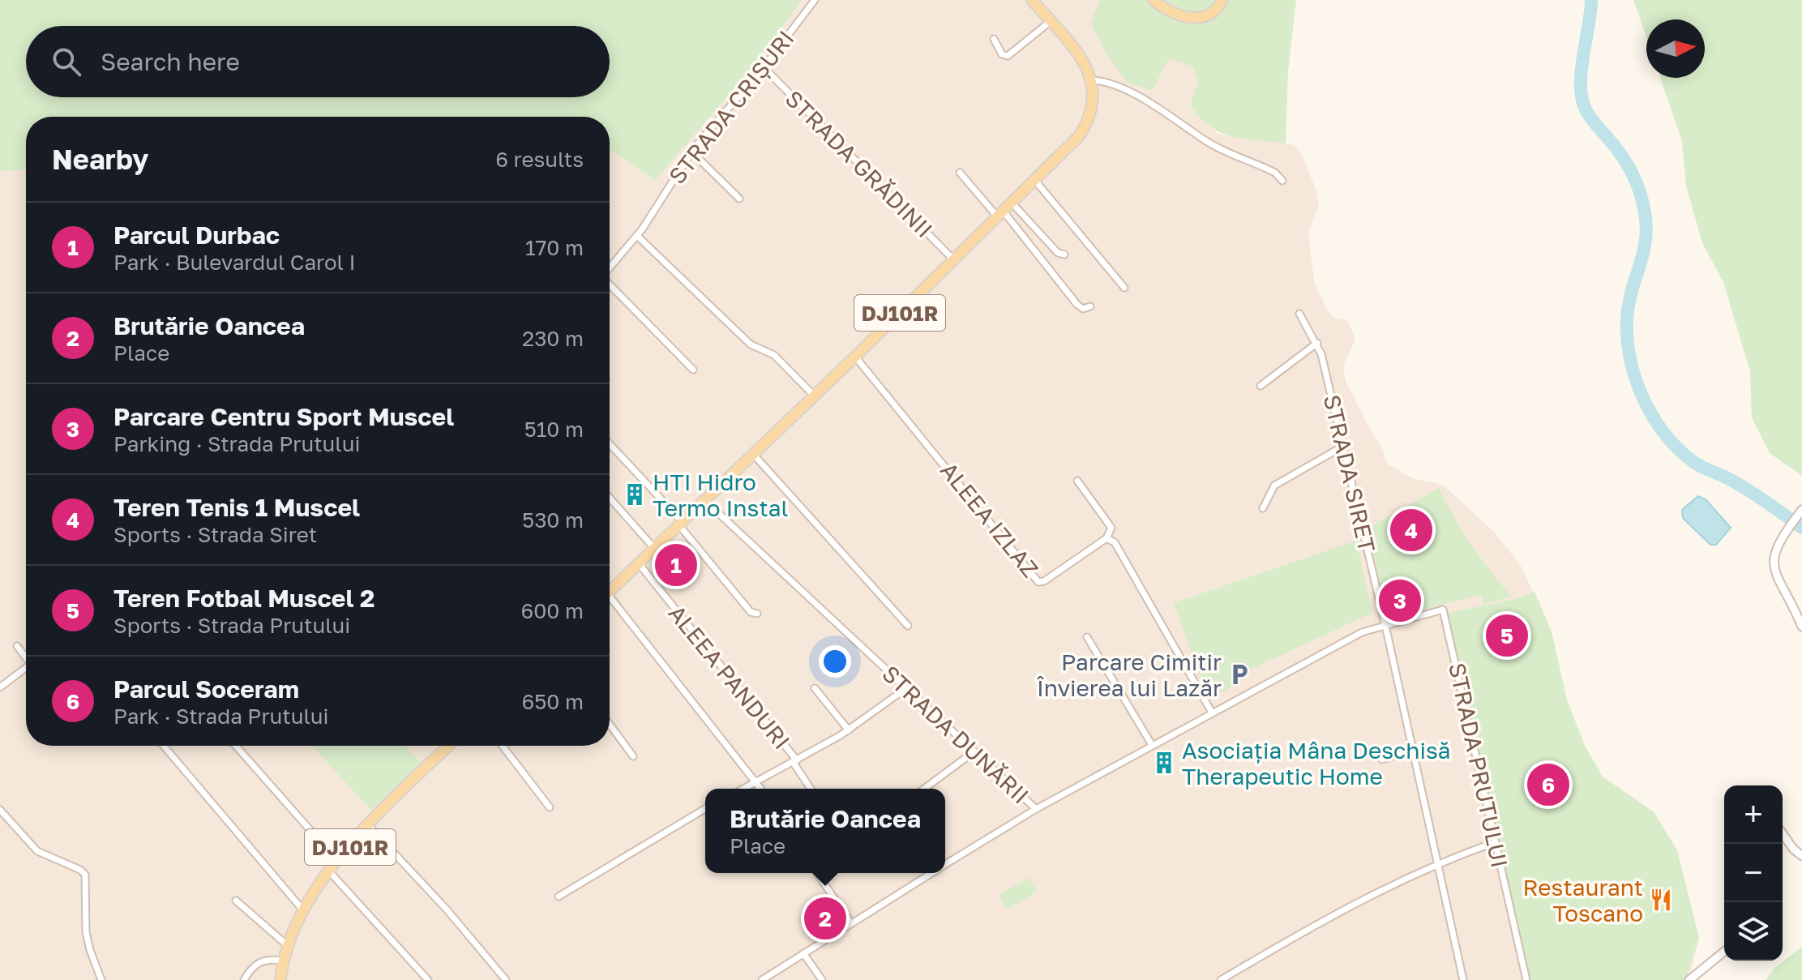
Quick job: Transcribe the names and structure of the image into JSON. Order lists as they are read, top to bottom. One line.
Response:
{"streets":{"main road":["DJ101R"],"street":["STRADA CRIȘURI","STRADA GRĂDINII","STRADA SIRET","ALEEA IZLAZ","ALEEA PANDURI","STRADA DUNĂRII","STRADA PRUTULUI"]},"crossings":[["STRADA CRIȘURI","STRADA GRĂDINII"],["STRADA GRĂDINII","DJ101R"],["DJ101R","ALEEA IZLAZ"],["DJ101R","ALEEA PANDURI"],["DJ101R","STRADA DUNĂRII"],["STRADA SIRET","STRADA PRUTULUI"]],"places":{"building":["HTI Hidro Termo Instal","Asociația Mâna Deschisă Therapeutic Home"],"parking":["Parcare Cimitir Învierea lui Lazăr"],"restaurant":["Restaurant Toscano"]},"north":"right","page":{"search":"Search here","heading":["Nearby","6 results"],"list":[{"mark":"1","name":"Parcul Durbac","note":"Park · Bulevardul Carol I","value":"170 m"},{"mark":"2","name":"Brutărie Oancea","note":"Place","value":"230 m"},{"mark":"3","name":"Parcare Centru Sport Muscel","note":"Parking · Strada Prutului","value":"510 m"},{"mark":"4","name":"Teren Tenis 1 Muscel","note":"Sports · Strada Siret","value":"530 m"},{"mark":"5","name":"Teren Fotbal Muscel 2","note":"Sports · Strada Prutului","value":"600 m"},{"mark":"6","name":"Parcul Soceram","note":"Park · Strada Prutului","value":"650 m"}],"pins":["4","1","3","5","6","2"],"map_buttons":["+","−"],"popup":["Brutărie Oancea","Place"]}}
